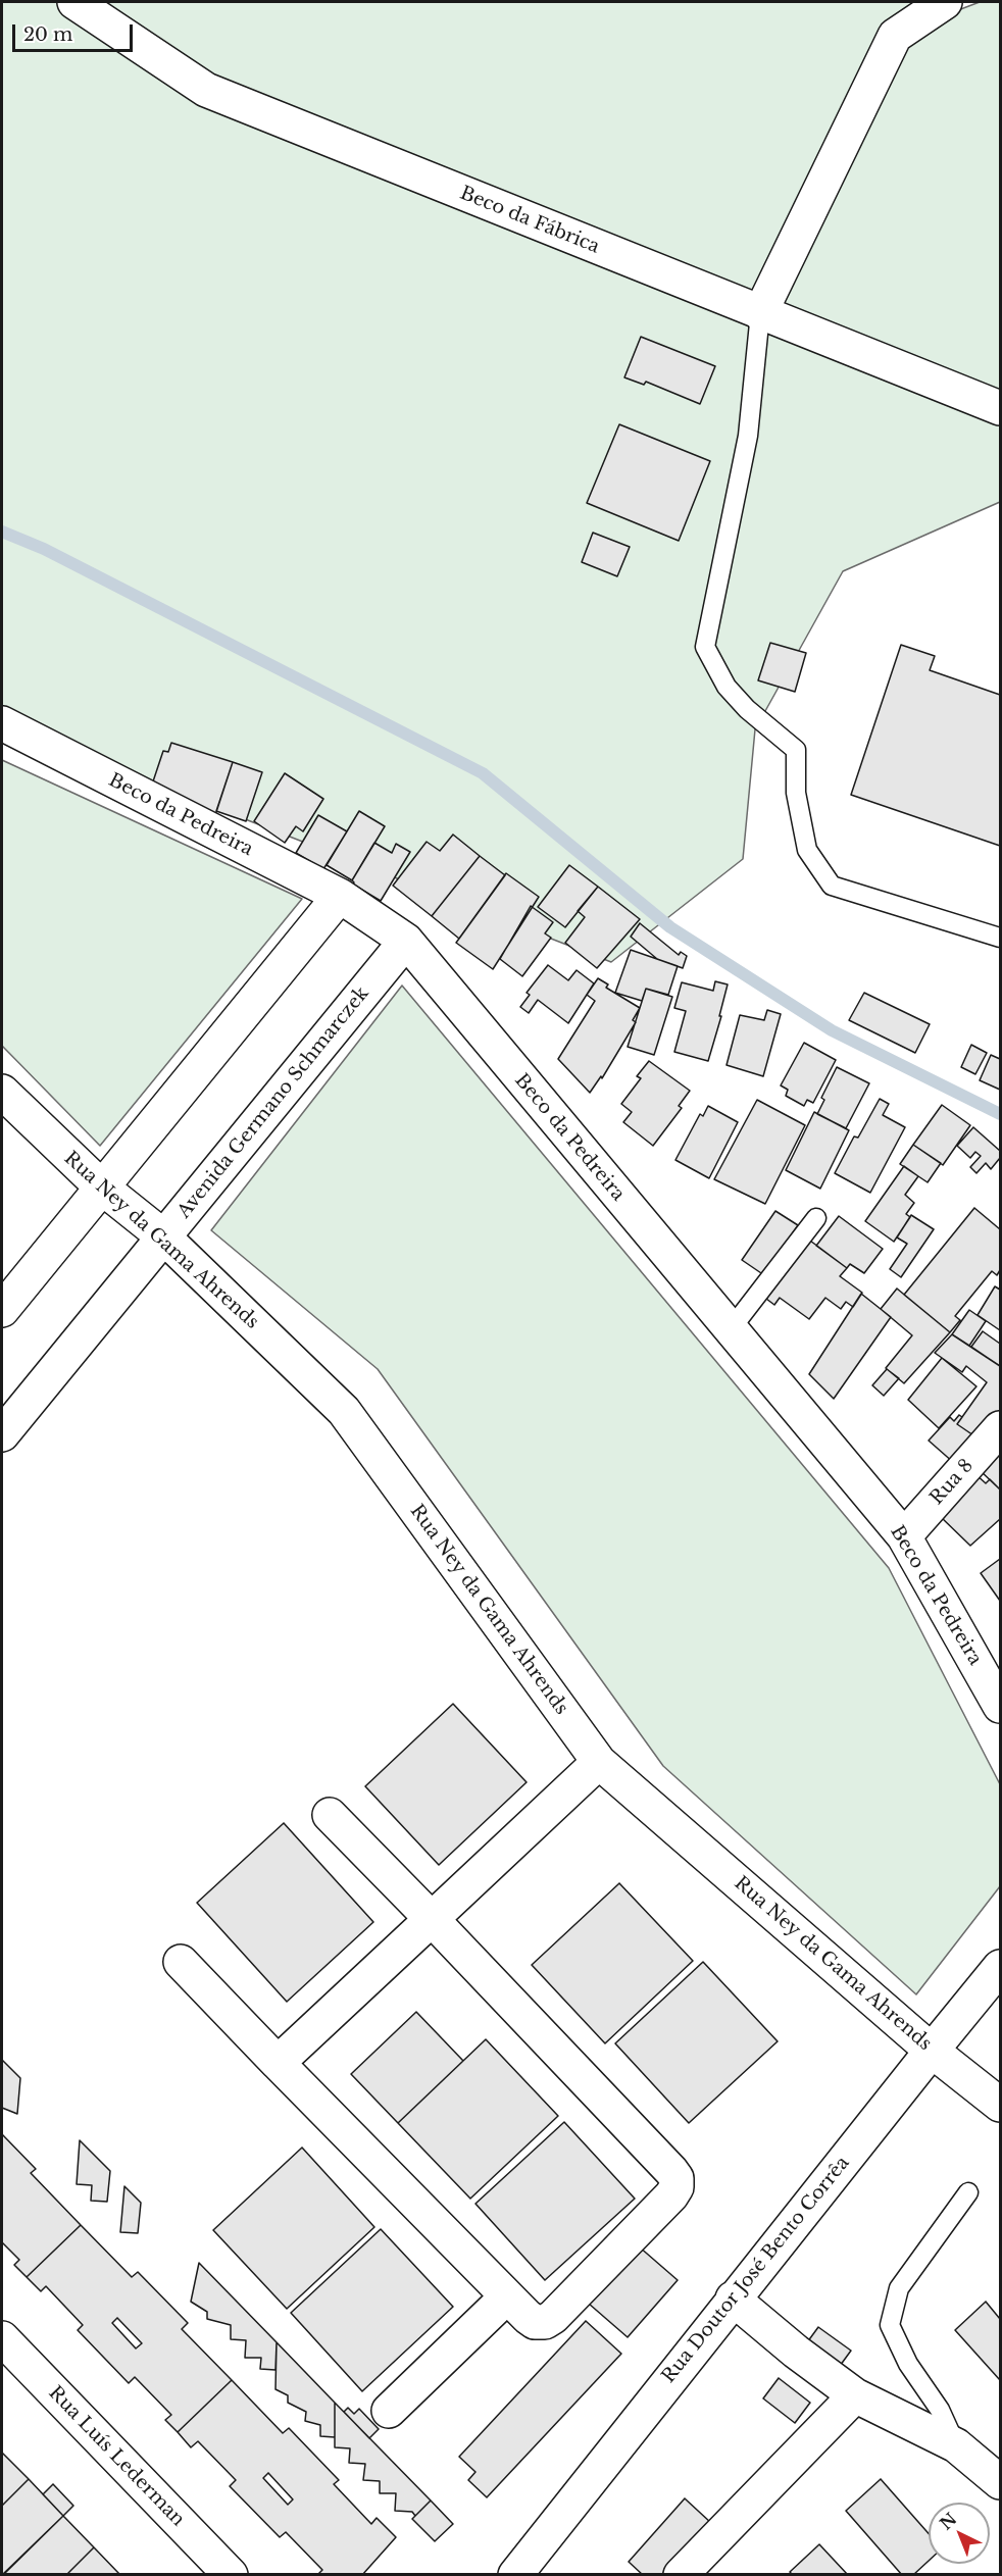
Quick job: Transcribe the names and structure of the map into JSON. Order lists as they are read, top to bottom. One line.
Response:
{"streets":{"street":["Beco da Fábrica","Beco da Pedreira","Avenida Germano Schmarczek","Rua Ney da Gama Ahrends","Rua 8","Rua Doutor José Bento Corrêa","Rua Luís Lederman"]},"crossings":[["Beco da Pedreira","Avenida Germano Schmarczek"],["Beco da Pedreira","Rua 8"],["Avenida Germano Schmarczek","Rua Ney da Gama Ahrends"],["Rua Ney da Gama Ahrends","Rua Doutor José Bento Corrêa"]],"scale_bar":"20 m","north":"top left"}
